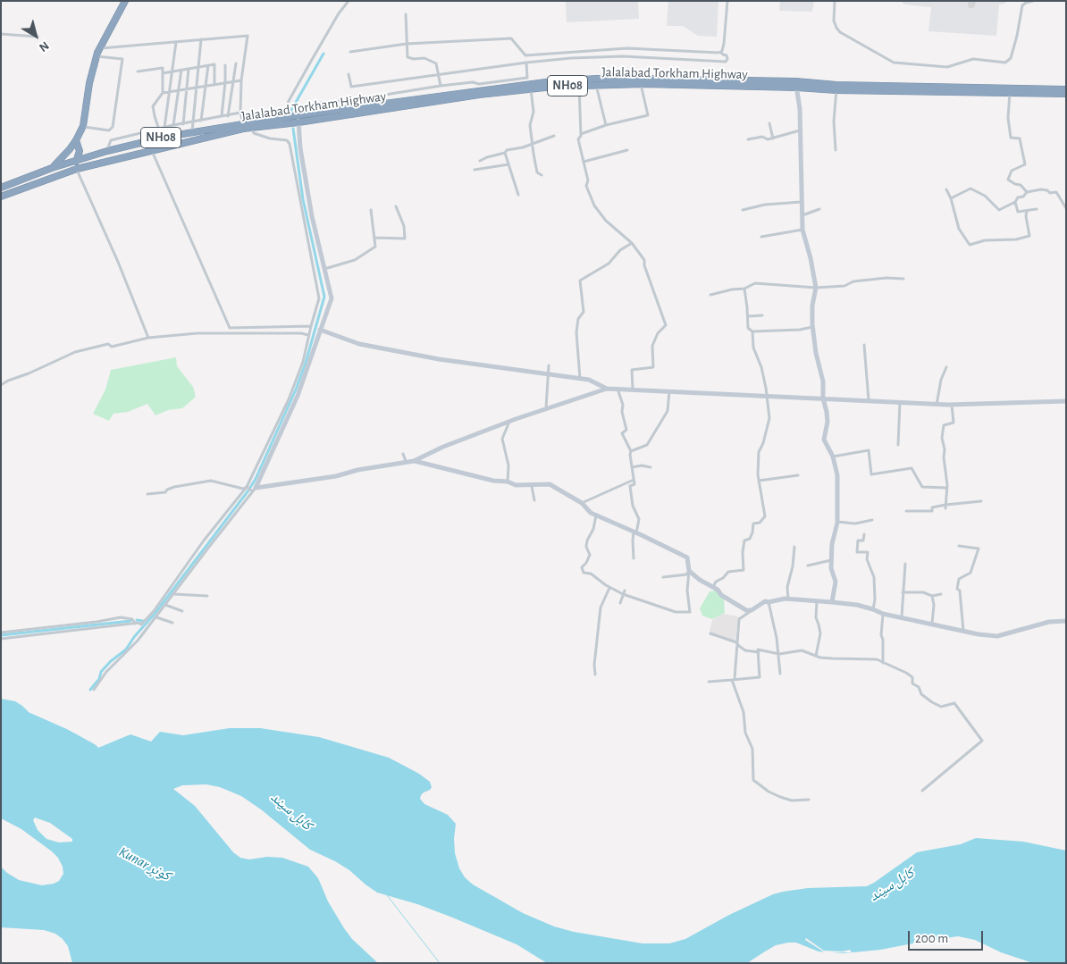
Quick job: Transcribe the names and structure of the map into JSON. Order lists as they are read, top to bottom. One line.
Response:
{"streets":{"highway":["Jalalabad Torkham Highway","NH08"]},"crossings":[["Jalalabad Torkham Highway","NH08"]],"water":["کابل سيند","Kunar کونړ"],"scale_bar":"200 m","north":"bottom right"}
